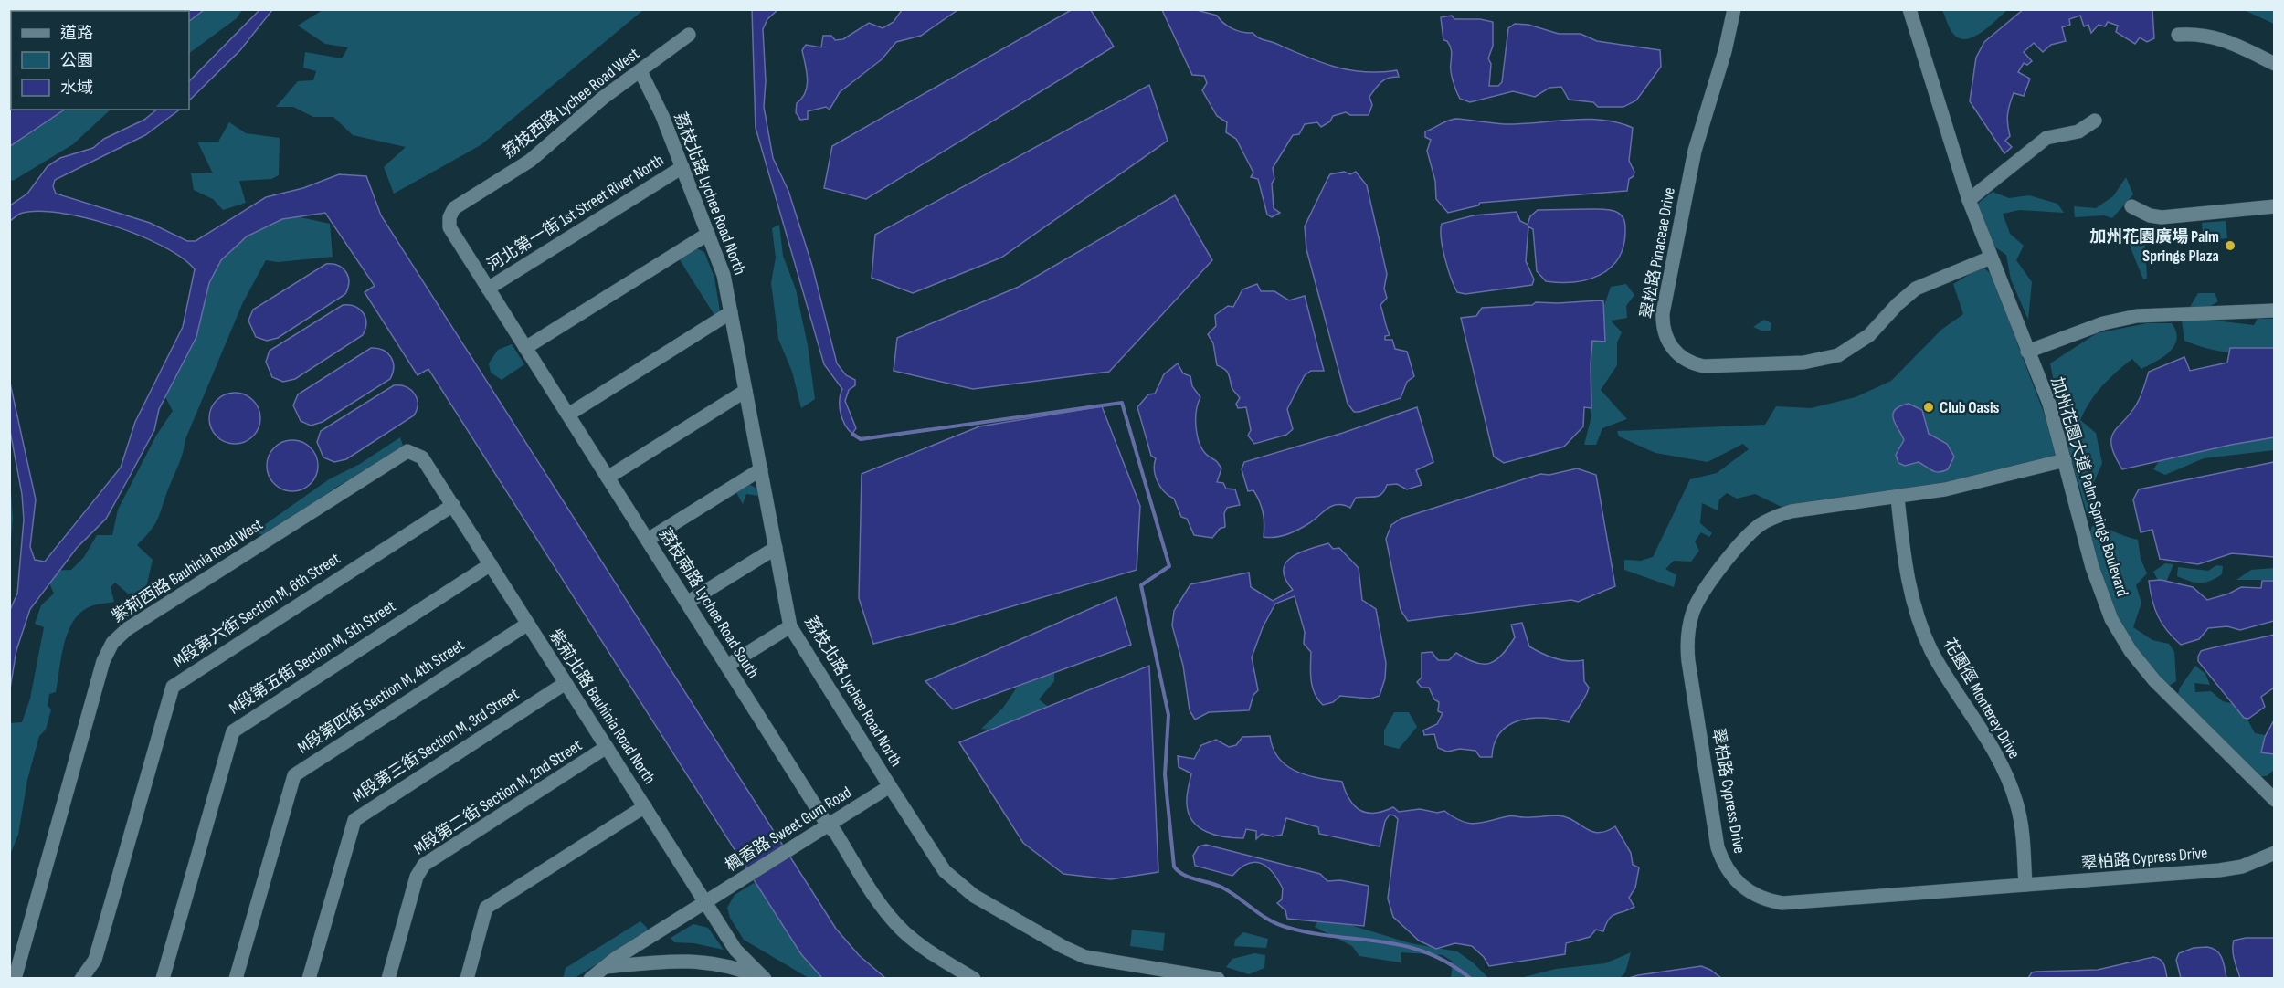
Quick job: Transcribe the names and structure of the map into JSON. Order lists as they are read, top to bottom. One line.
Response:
{"streets":{"street":["荔枝西路 Lychee Road West","荔枝北路 Lychee Road North","河北第一街 1st Street River North","翠松路 Pinaceae Drive","加州花園大道 Palm Springs Boulevard","紫荊西路 Bauhinia Road West","荔枝南路 Lychee Road South","M段第六街 Section M, 6th Street","M段第五街 Section M, 5th Street","M段第四街 Section M, 4th Street","花園徑 Monterey Drive","紫荊北路 Bauhinia Road North","M段第三街 Section M, 3rd Street","翠柏路 Cypress Drive","M段第二街 Section M, 2nd Street","楓香路 Sweet Gum Road"]},"crossings":[["荔枝西路 Lychee Road West","荔枝北路 Lychee Road North"],["荔枝西路 Lychee Road West","荔枝南路 Lychee Road South"],["荔枝北路 Lychee Road North","河北第一街 1st Street River North"],["荔枝北路 Lychee Road North","楓香路 Sweet Gum Road"],["河北第一街 1st Street River North","荔枝南路 Lychee Road South"],["翠松路 Pinaceae Drive","加州花園大道 Palm Springs Boulevard"],["加州花園大道 Palm Springs Boulevard","翠柏路 Cypress Drive"],["紫荊西路 Bauhinia Road West","紫荊北路 Bauhinia Road North"],["荔枝南路 Lychee Road South","楓香路 Sweet Gum Road"],["M段第六街 Section M, 6th Street","紫荊北路 Bauhinia Road North"],["M段第五街 Section M, 5th Street","紫荊北路 Bauhinia Road North"],["M段第四街 Section M, 4th Street","紫荊北路 Bauhinia Road North"],["花園徑 Monterey Drive","翠柏路 Cypress Drive"],["紫荊北路 Bauhinia Road North","M段第三街 Section M, 3rd Street"],["紫荊北路 Bauhinia Road North","M段第二街 Section M, 2nd Street"],["紫荊北路 Bauhinia Road North","楓香路 Sweet Gum Road"]],"places":["加州花園廣場 Palm Springs Plaza","Club Oasis"],"legend":["道路","公園","水域"]}
